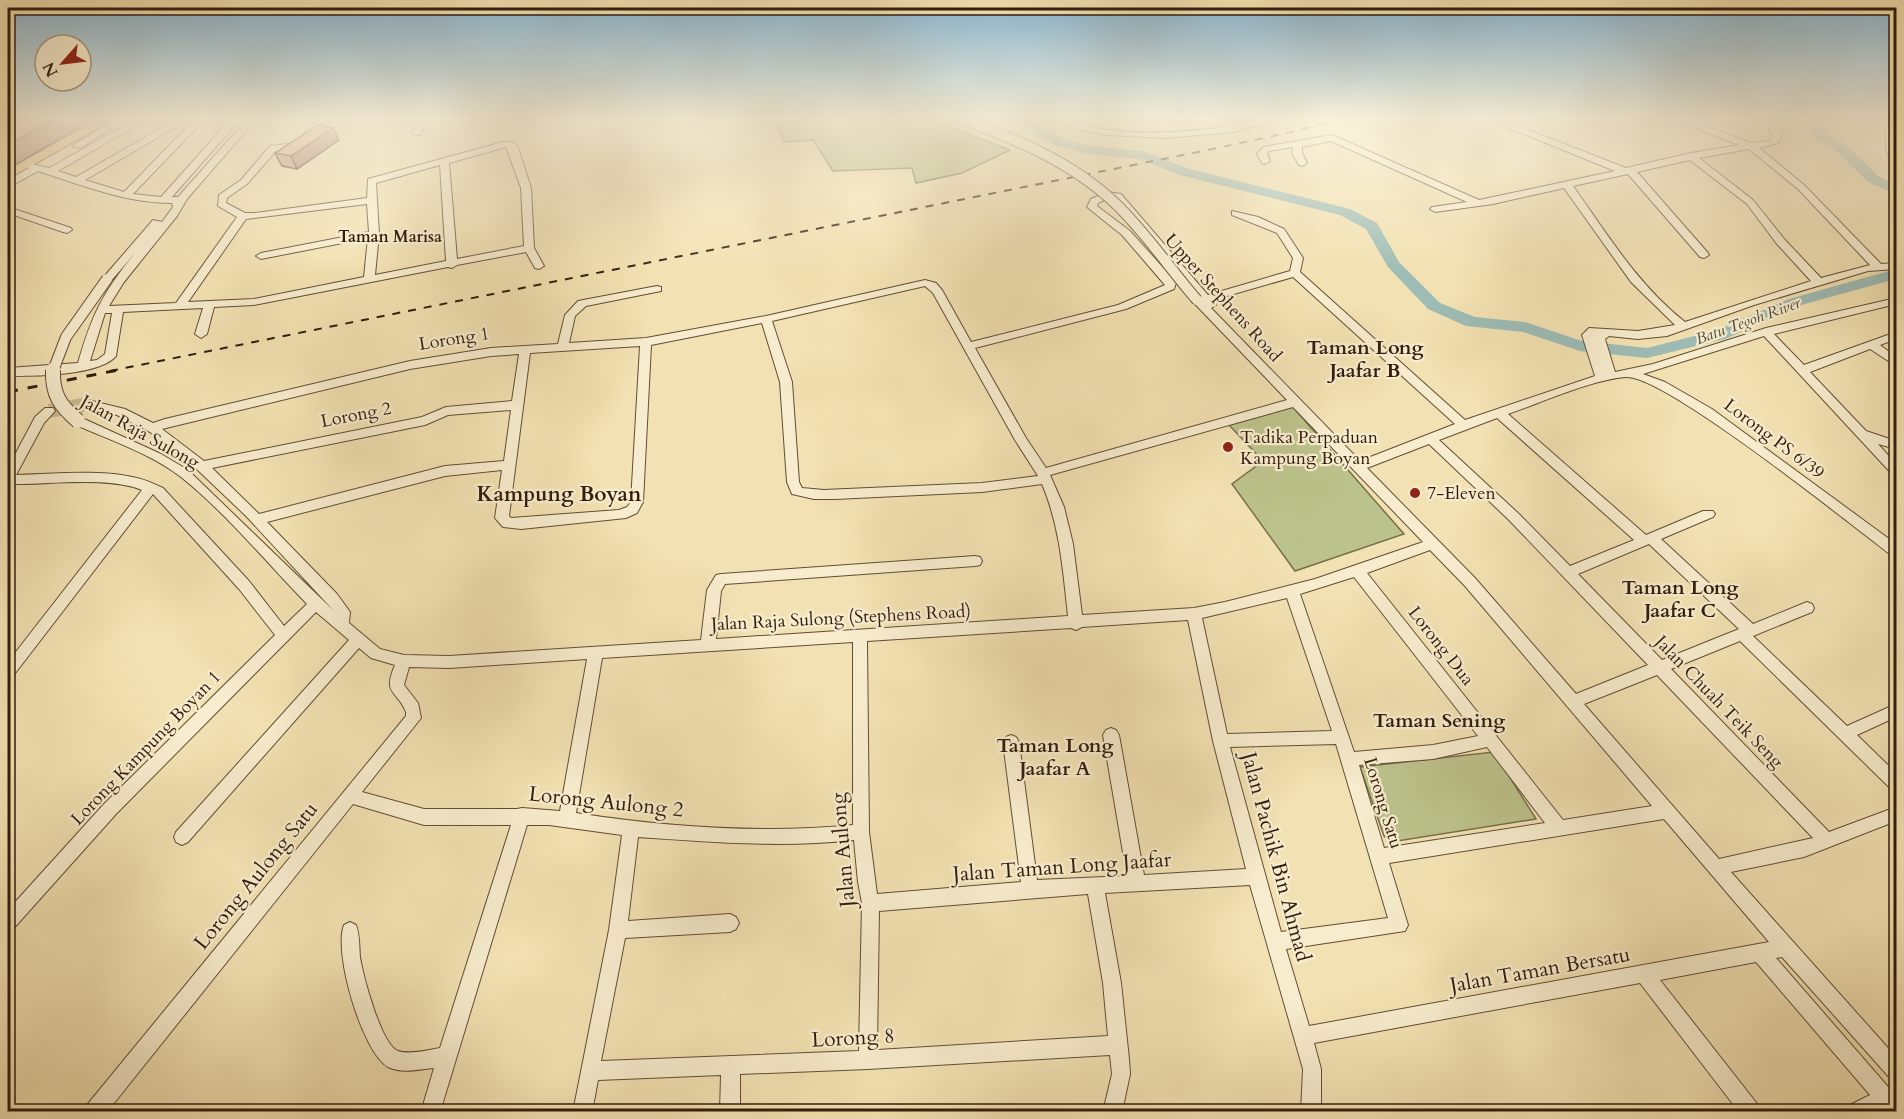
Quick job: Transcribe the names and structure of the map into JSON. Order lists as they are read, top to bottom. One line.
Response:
{"streets":{"street":["Upper Stephens Road","Lorong 1","Lorong 2","Jalan Raja Sulong","Lorong PS 6/39","Jalan Raja Sulong (Stephens Road)","Lorong Dua","Jalan Chuah Teik Seng","Lorong Kampung Boyan 1","Lorong Aulong 2","Lorong Satu","Jalan Aulong","Jalan Pachik Bin Ahmad","Jalan Taman Long Jaafar","Lorong Aulong Satu","Jalan Taman Bersatu","Lorong 8"]},"crossings":[["Upper Stephens Road","Jalan Raja Sulong (Stephens Road)"],["Upper Stephens Road","Jalan Taman Bersatu"],["Lorong 1","Jalan Raja Sulong (Stephens Road)"],["Jalan Raja Sulong","Jalan Raja Sulong (Stephens Road)"],["Jalan Raja Sulong (Stephens Road)","Lorong Dua"],["Jalan Raja Sulong (Stephens Road)","Lorong Kampung Boyan 1"],["Jalan Raja Sulong (Stephens Road)","Lorong Satu"],["Jalan Raja Sulong (Stephens Road)","Jalan Aulong"],["Jalan Raja Sulong (Stephens Road)","Jalan Pachik Bin Ahmad"],["Jalan Raja Sulong (Stephens Road)","Lorong Aulong Satu"],["Lorong Aulong 2","Jalan Aulong"],["Lorong Aulong 2","Lorong Aulong Satu"],["Lorong Satu","Jalan Pachik Bin Ahmad"],["Jalan Aulong","Jalan Taman Long Jaafar"],["Jalan Aulong","Lorong 8"],["Jalan Pachik Bin Ahmad","Jalan Taman Long Jaafar"],["Jalan Pachik Bin Ahmad","Jalan Taman Bersatu"]],"districts":["Taman Marisa","Taman Long Jaafar B","Kampung Boyan","Taman Long Jaafar C","Taman Sening","Taman Long Jaafar A"],"water":["Batu Tegoh River"],"places":["Tadika Perpaduan Kampung Boyan","7-Eleven"],"north":"bottom left"}
